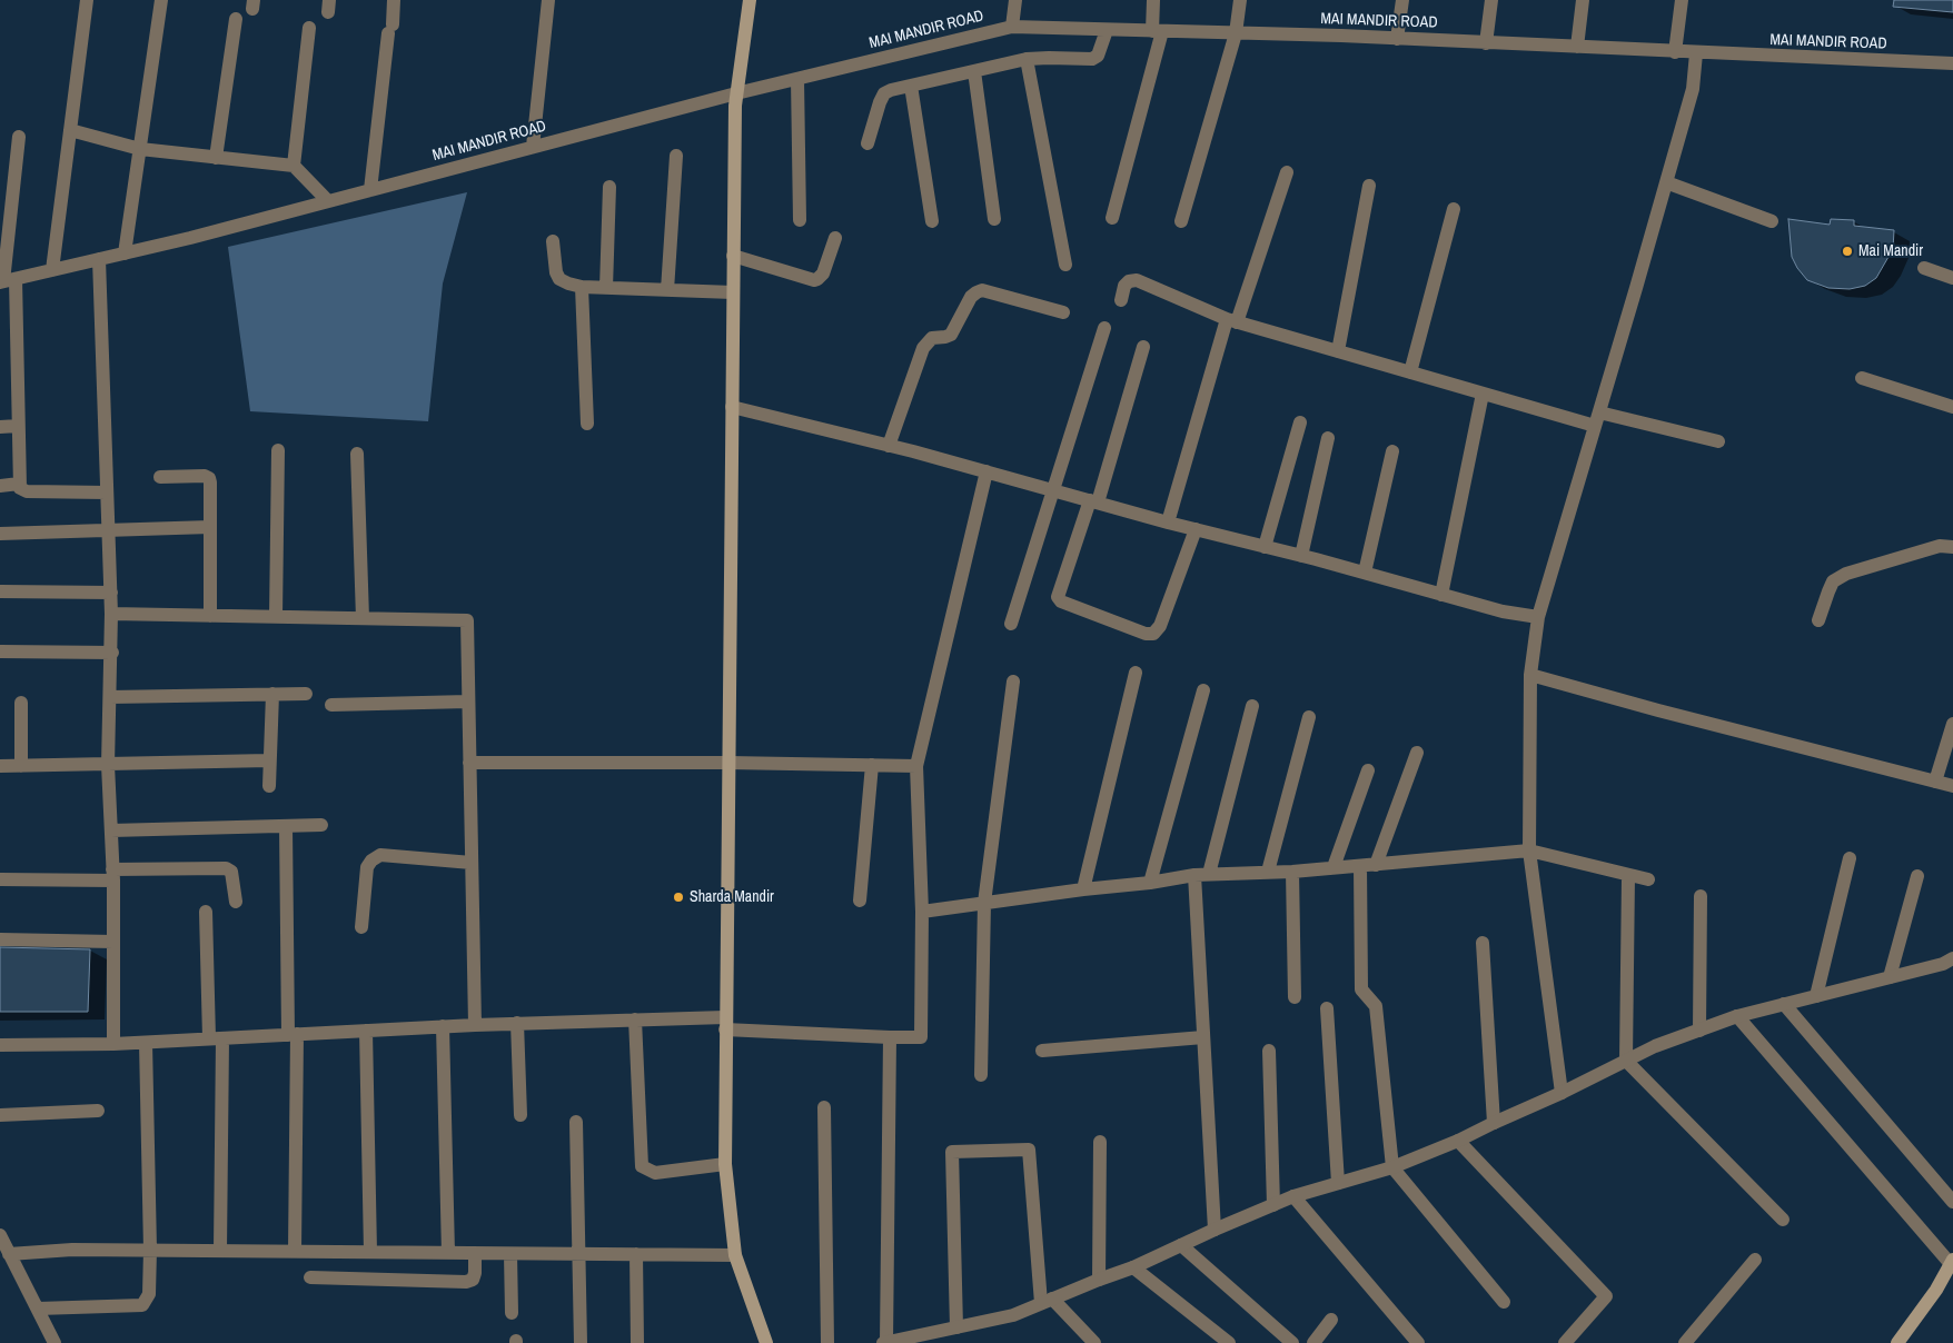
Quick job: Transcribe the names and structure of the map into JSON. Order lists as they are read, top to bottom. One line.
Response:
{"streets":{"street":["MAI MANDIR ROAD"]},"places":["Mai Mandir","Sharda Mandir"]}
